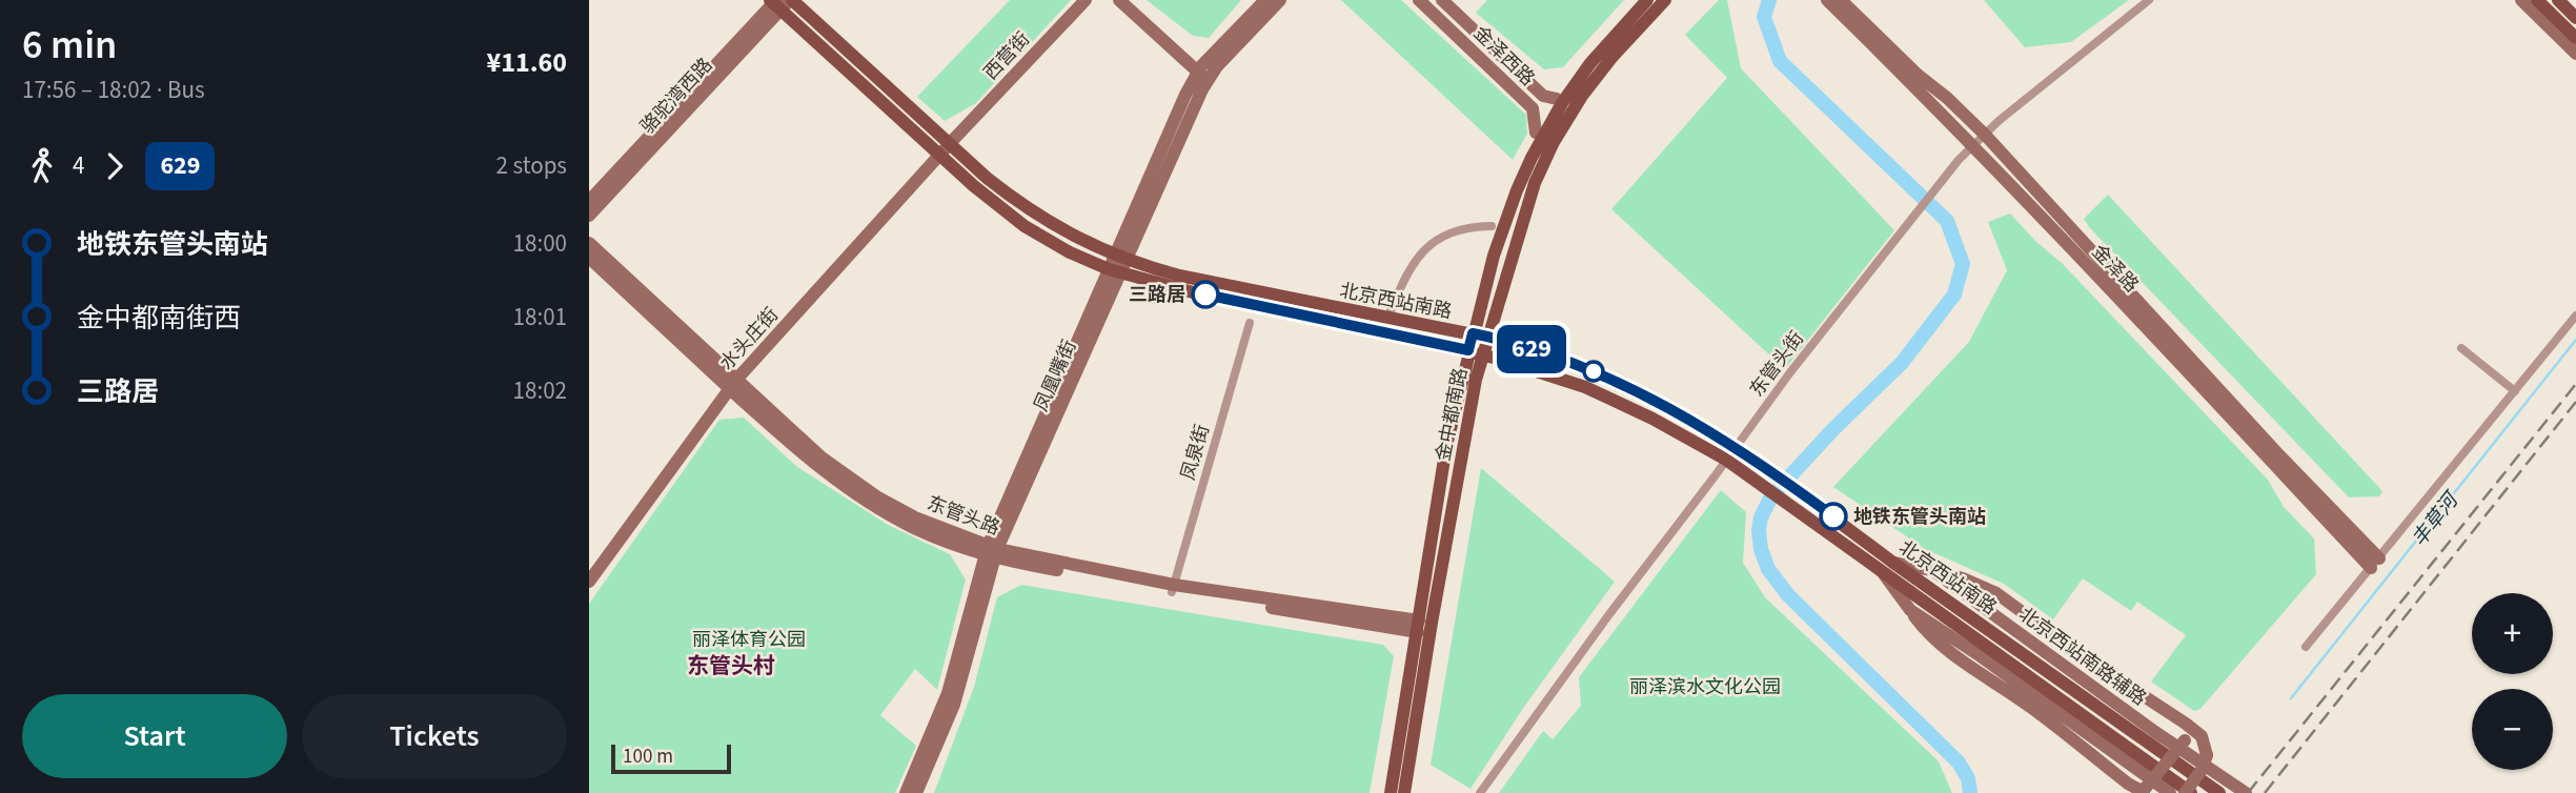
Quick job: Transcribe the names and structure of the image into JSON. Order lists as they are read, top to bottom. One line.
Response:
{"streets":{"main road":["北京西站南路","金中都南路"],"street":["西营街","金泽西路","骆驼湾西路","金泽路","水头庄街","东管头街","凤凰嘴街","凤泉街","东管头路","北京西站南路辅路"]},"crossings":[["西营街","北京西站南路"],["西营街","水头庄街"],["骆驼湾西路","北京西站南路"],["金泽路","东管头街"],["北京西站南路","水头庄街"],["北京西站南路","东管头街"],["北京西站南路","凤凰嘴街"],["北京西站南路","金中都南路"],["北京西站南路","北京西站南路辅路"],["水头庄街","东管头路"],["凤凰嘴街","东管头路"],["金中都南路","东管头路"],["凤泉街","东管头路"]],"districts":["东管头村"],"water":["丰草河"],"parks":["丽泽体育公园","丽泽滨水文化公园"],"places":["三路居","地铁东管头南站"],"lines":["bus line 629"],"scale_bar":"100 m","page":{"heading":["6 min","17:56 – 18:02 · Bus","¥11.60"],"on_map":"629","legs":["4","629","2 stops"],"list":[{"name":"地铁东管头南站","value":"18:00"},{"name":"金中都南街西","value":"18:01"},{"name":"三路居","value":"18:02"}],"map_buttons":["+","−"],"buttons":["Start","Tickets"],"scale":"100 m"}}
